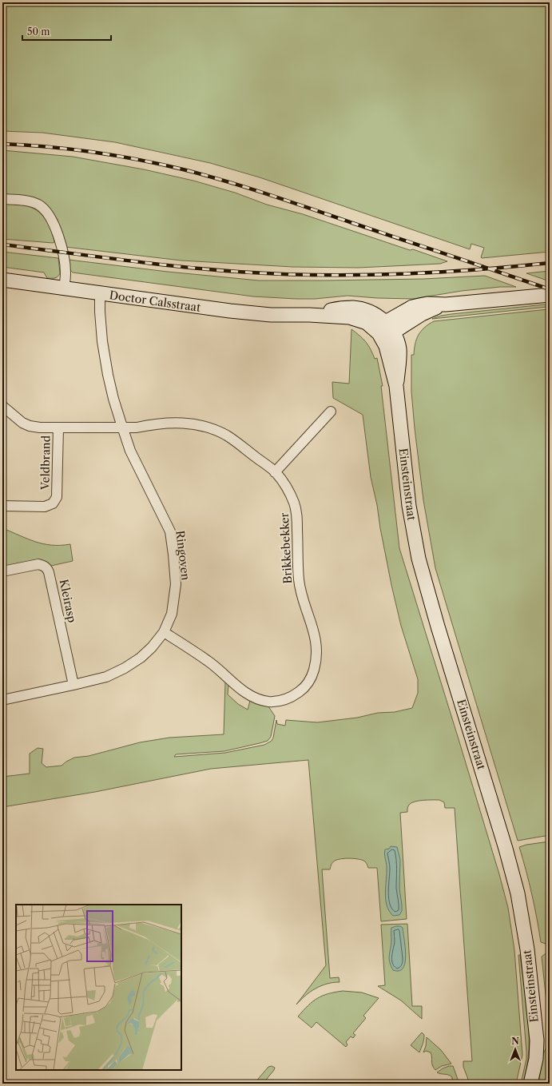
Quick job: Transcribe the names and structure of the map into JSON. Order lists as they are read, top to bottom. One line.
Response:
{"streets":{"street":["Doctor Calsstraat","Veldbrand","Einsteinstraat","Brikkebekker","Ringoven","Kleirasp"]},"crossings":[["Doctor Calsstraat","Einsteinstraat"],["Doctor Calsstraat","Ringoven"],["Veldbrand","Brikkebekker"],["Brikkebekker","Ringoven"],["Ringoven","Kleirasp"]],"scale_bar":"50 m","north":"top"}
